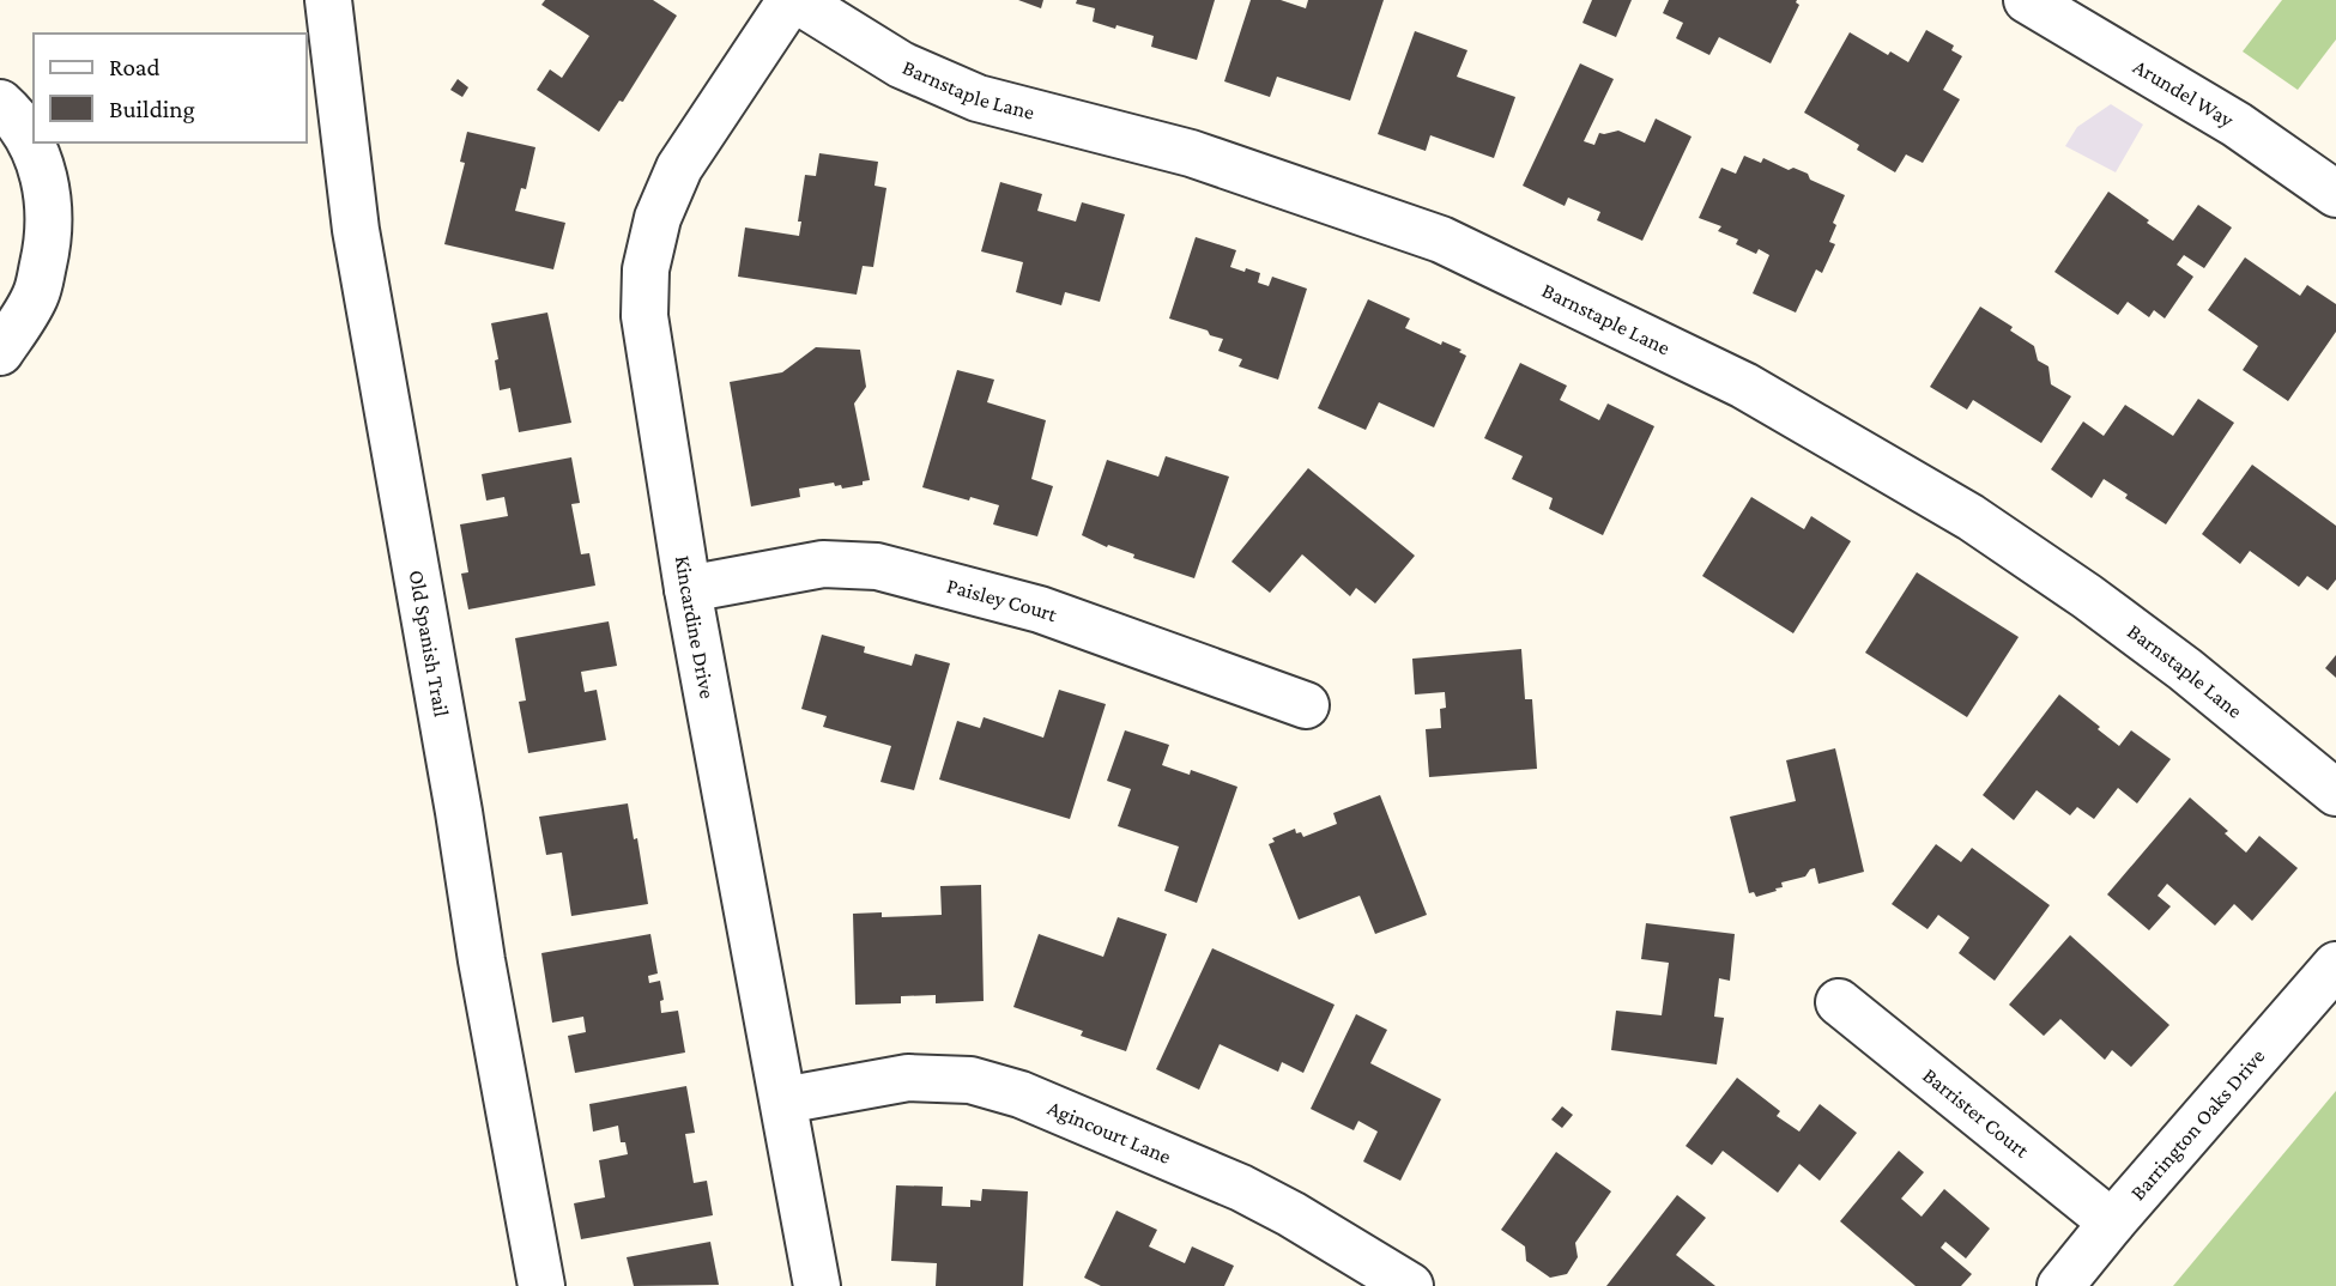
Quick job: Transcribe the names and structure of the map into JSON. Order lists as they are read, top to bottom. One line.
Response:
{"streets":{"street":["Barnstaple Lane","Arundel Way","Paisley Court","Kincardine Drive","Old Spanish Trail","Barrister Court","Barrington Oaks Drive","Agincourt Lane"]},"crossings":[["Barnstaple Lane","Kincardine Drive"],["Paisley Court","Kincardine Drive"],["Kincardine Drive","Agincourt Lane"],["Barrister Court","Barrington Oaks Drive"]],"legend":["Road","Building"]}
